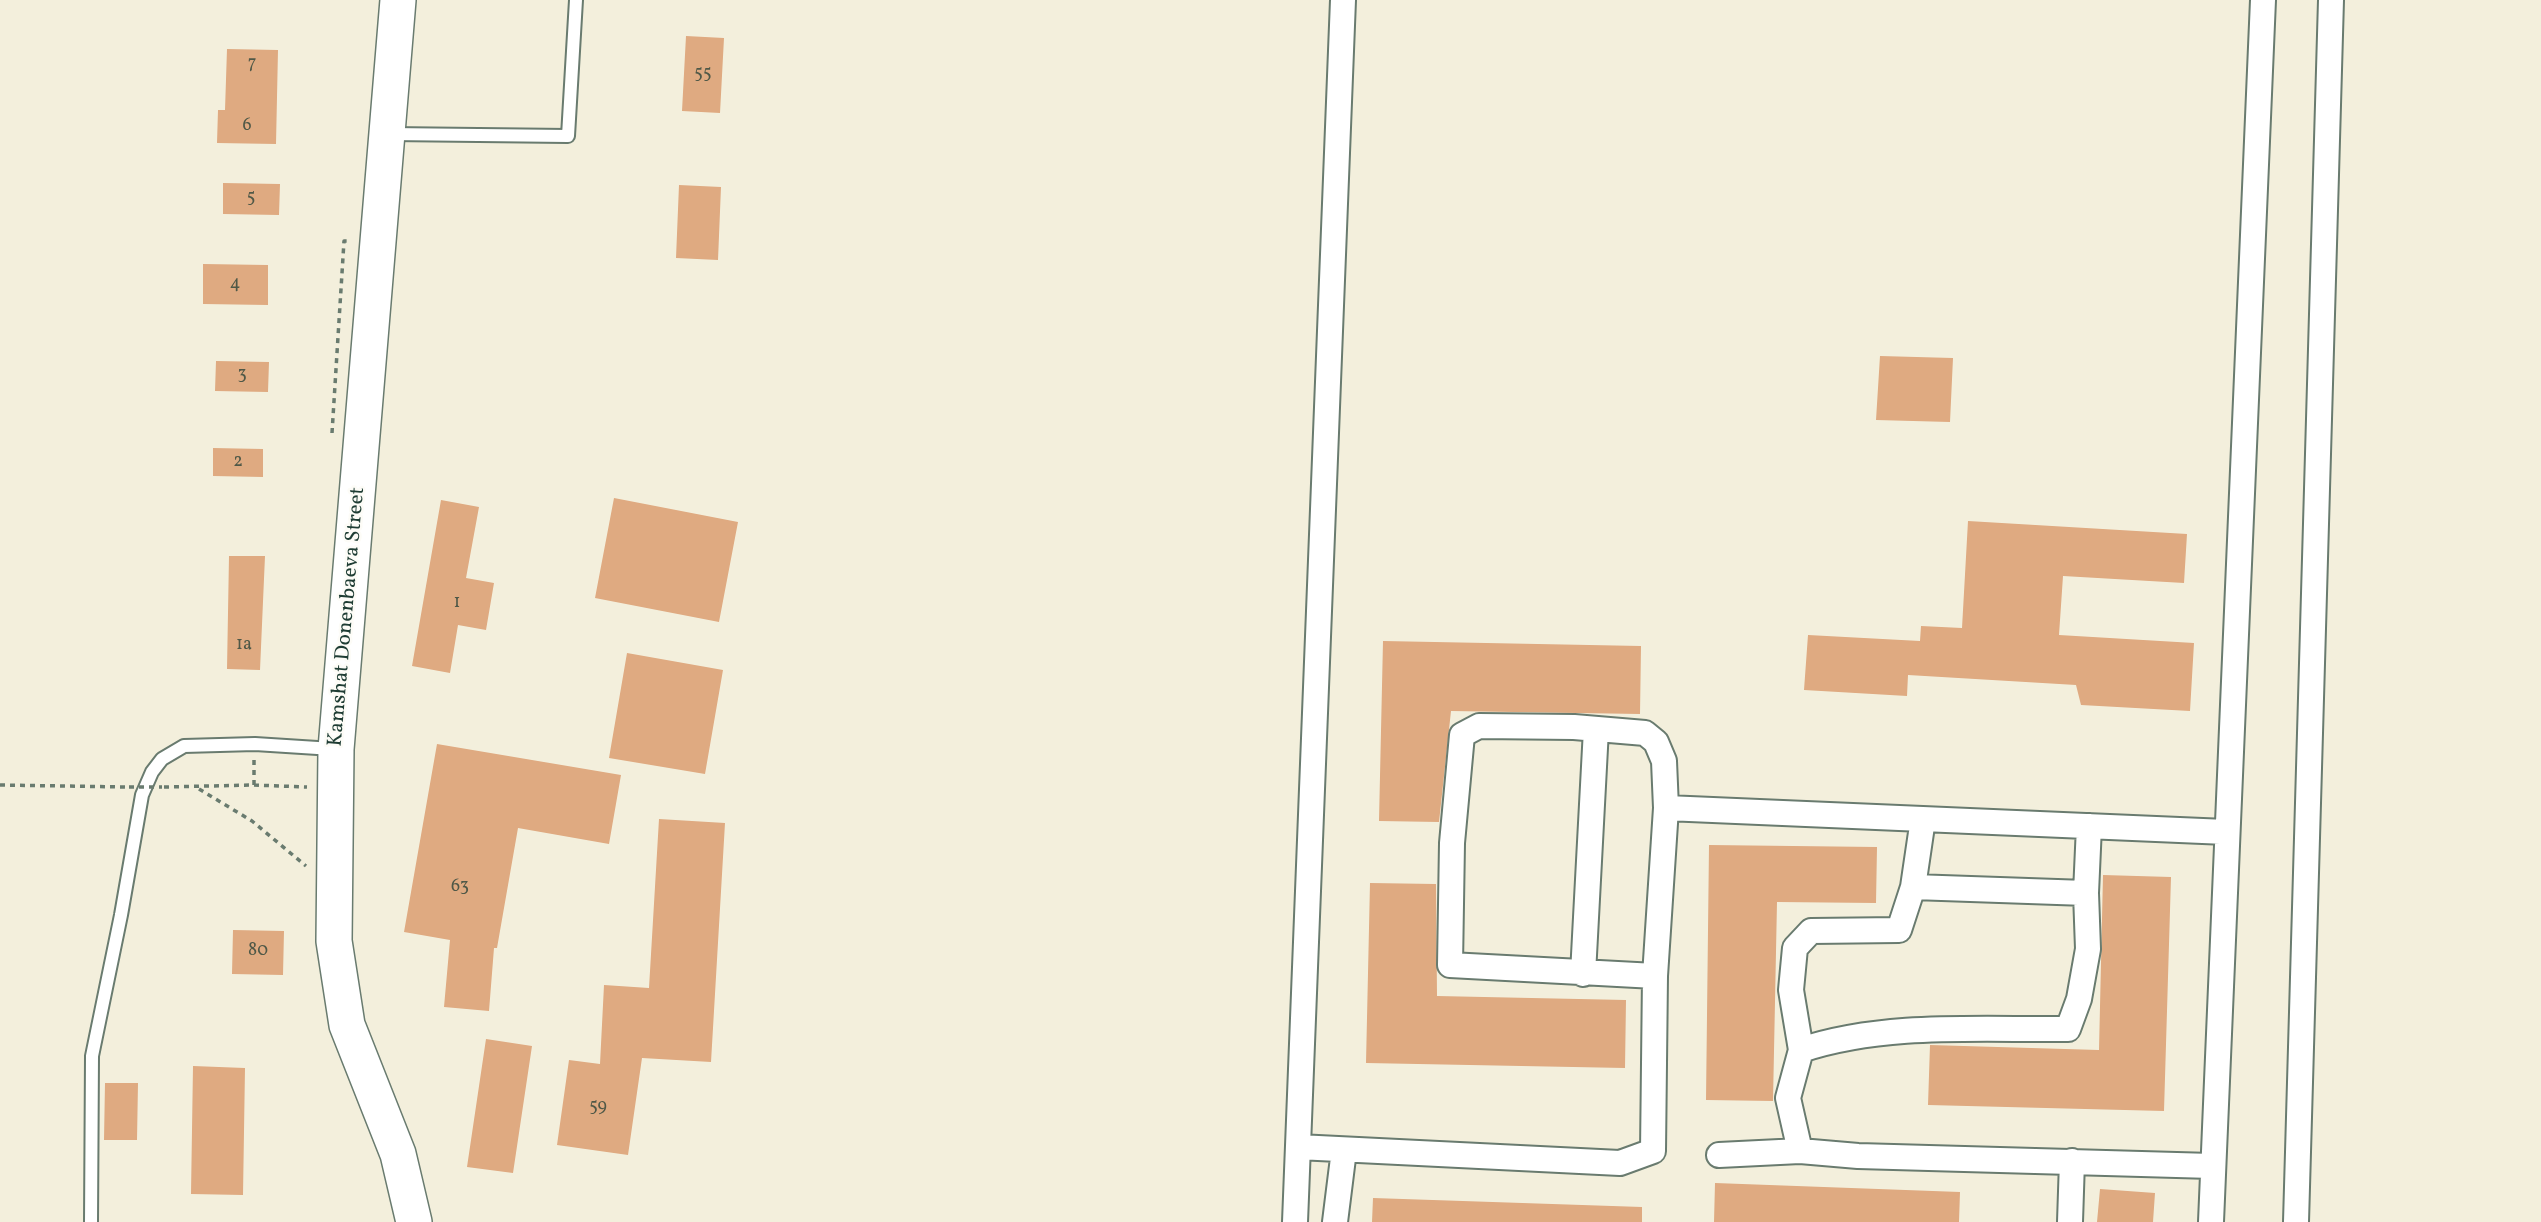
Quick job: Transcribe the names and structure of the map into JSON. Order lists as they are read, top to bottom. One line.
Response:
{"streets":{"street":["Kamshat Donenbaeva Street"]},"house_numbers":["7","55","6","5","4","3","2","1","1а","63","80","59"]}
